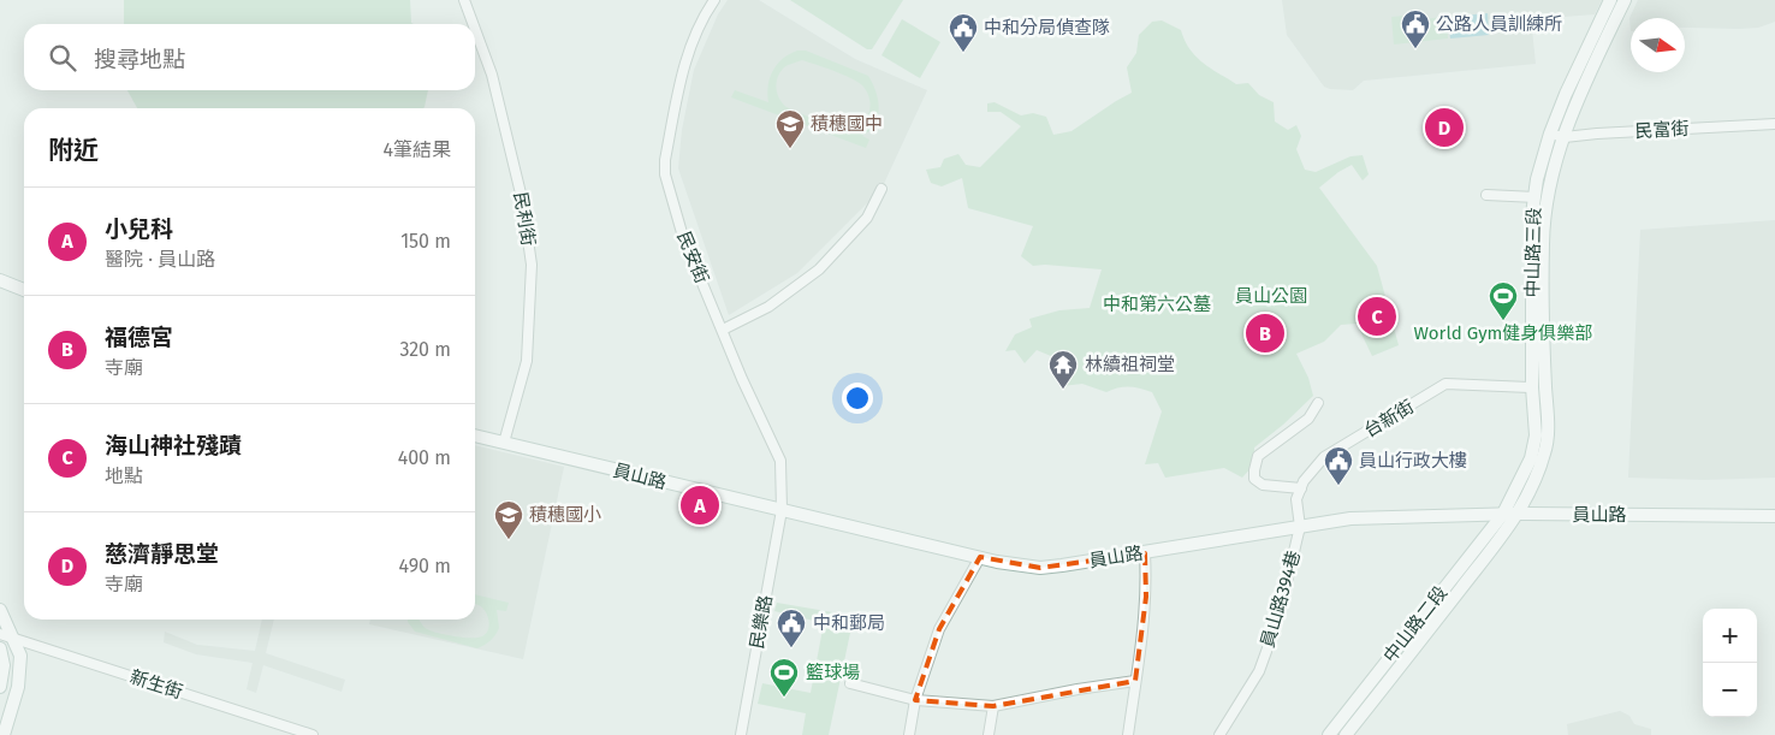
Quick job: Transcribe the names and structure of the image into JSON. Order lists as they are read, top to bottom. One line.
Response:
{"streets":{"main road":["中山路三段","員山路","中山路二段"],"street":["民富街","民利街","民安街","台新街","員山路394巷","民樂路","新生街"]},"crossings":[["民富街","中山路三段"],["民利街","員山路"],["中山路三段","台新街"],["中山路三段","員山路"],["中山路三段","中山路二段"],["民安街","員山路"],["民安街","民樂路"],["員山路","員山路394巷"],["員山路","民樂路"],["員山路","中山路二段"]],"parks":["員山公園","中和第六公墓"],"places":{"public building":["公路人員訓練所","中和分局偵查隊","員山行政大樓","中和郵局"],"school or university":["積穗國中","積穗國小"],"sports":["World Gym健身俱樂部","籃球場"],"temple":["林續祖祠堂"]},"north":"right","page":{"search":"搜尋地點","pins":["D","C","B","A"],"heading":["附近","4筆結果"],"list":[{"mark":"A","name":"小兒科","note":"醫院 · 員山路","value":"150 m"},{"mark":"B","name":"福德宮","note":"寺廟","value":"320 m"},{"mark":"C","name":"海山神社殘蹟","note":"地點","value":"400 m"},{"mark":"D","name":"慈濟靜思堂","note":"寺廟","value":"490 m"}],"map_buttons":["+","−"]}}
